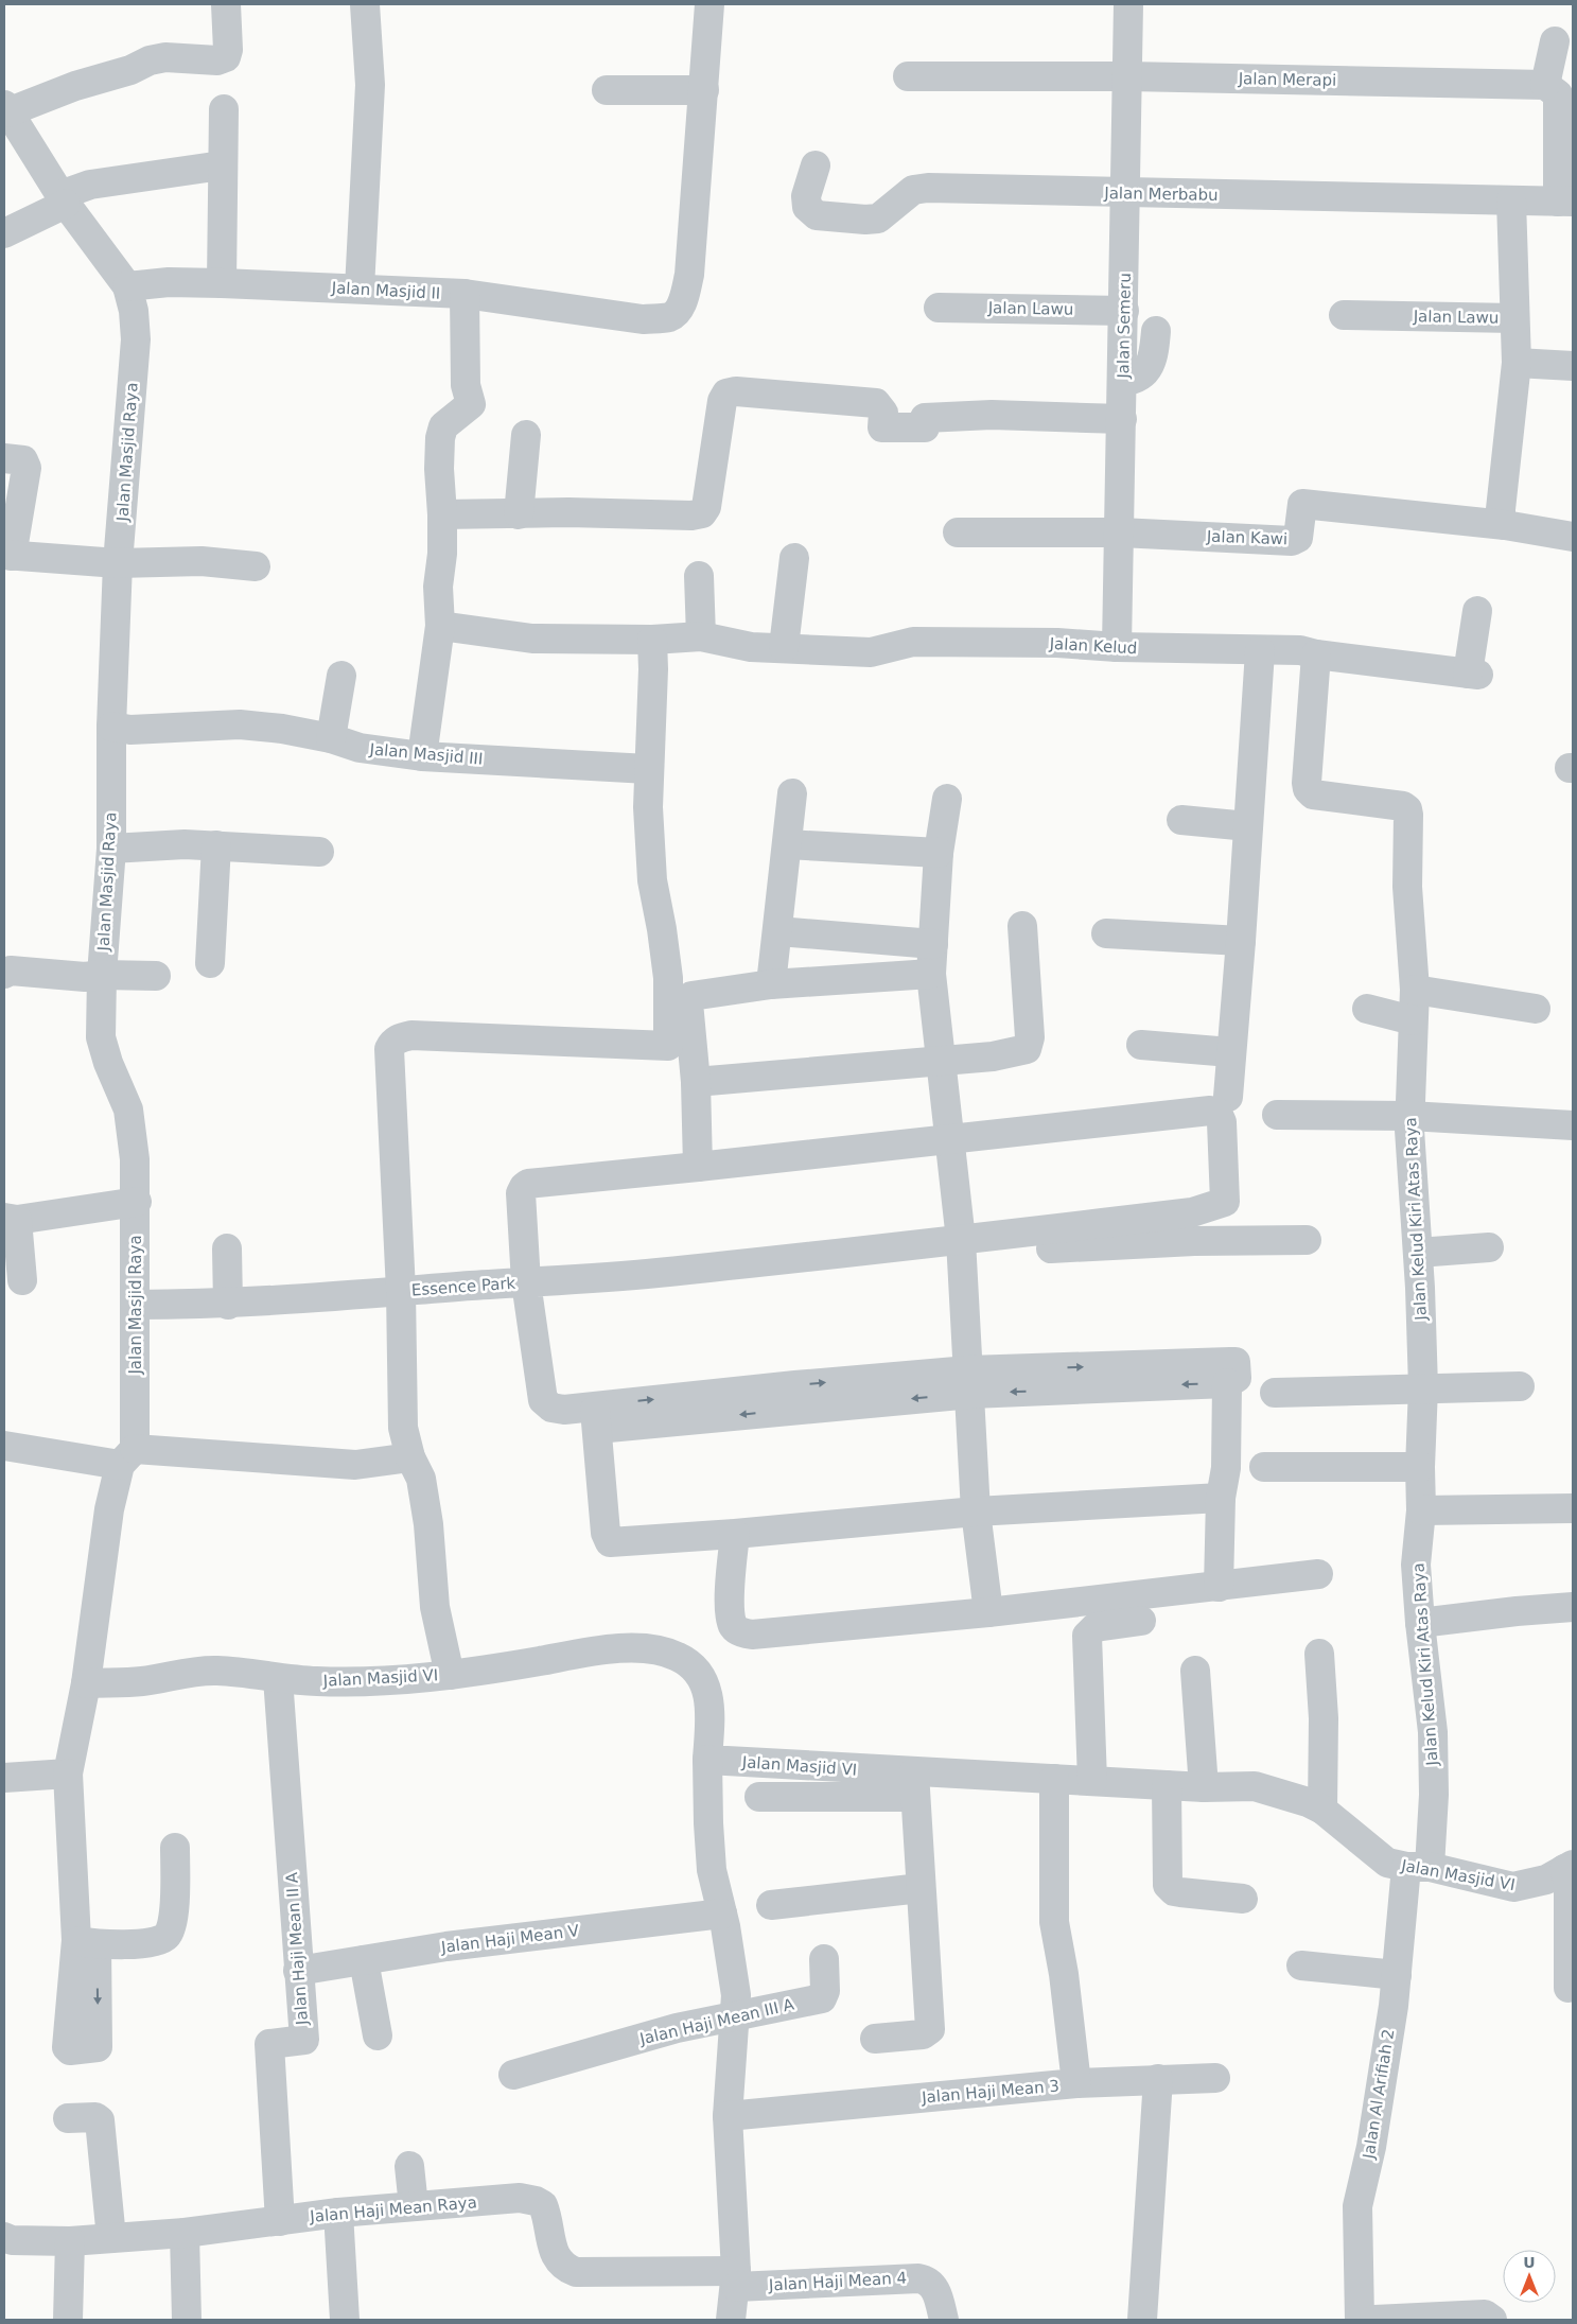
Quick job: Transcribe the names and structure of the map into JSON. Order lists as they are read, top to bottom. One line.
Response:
{"streets":{"street":["Jalan Merapi","Jalan Merbabu","Jalan Masjid II","Jalan Lawu","Jalan Semeru","Jalan Masjid Raya","Jalan Kawi","Jalan Kelud","Jalan Masjid III","Jalan Kelud Kiri Atas Raya","Essence Park","Jalan Masjid VI","Jalan Haji Mean V","Jalan Haji Mean II A","Jalan Haji Mean III A","Jalan Haji Mean 3","Jalan Al Arifiah 2","Jalan Haji Mean Raya","Jalan Haji Mean 4"]},"crossings":[["Jalan Merapi","Jalan Semeru"],["Jalan Merbabu","Jalan Lawu"],["Jalan Merbabu","Jalan Semeru"],["Jalan Masjid II","Jalan Masjid Raya"],["Jalan Lawu","Jalan Semeru"],["Jalan Semeru","Jalan Kawi"],["Jalan Semeru","Jalan Kelud"],["Jalan Masjid Raya","Jalan Masjid III"],["Jalan Masjid Raya","Essence Park"],["Jalan Masjid Raya","Jalan Masjid VI"],["Jalan Kelud","Jalan Kelud Kiri Atas Raya"],["Jalan Kelud Kiri Atas Raya","Jalan Masjid VI"],["Jalan Kelud Kiri Atas Raya","Jalan Al Arifiah 2"],["Jalan Masjid VI","Jalan Haji Mean II A"],["Jalan Masjid VI","Jalan Haji Mean 3"],["Jalan Masjid VI","Jalan Al Arifiah 2"],["Jalan Haji Mean V","Jalan Haji Mean II A"],["Jalan Haji Mean II A","Jalan Haji Mean Raya"],["Jalan Haji Mean Raya","Jalan Haji Mean 4"]],"north":"top"}
